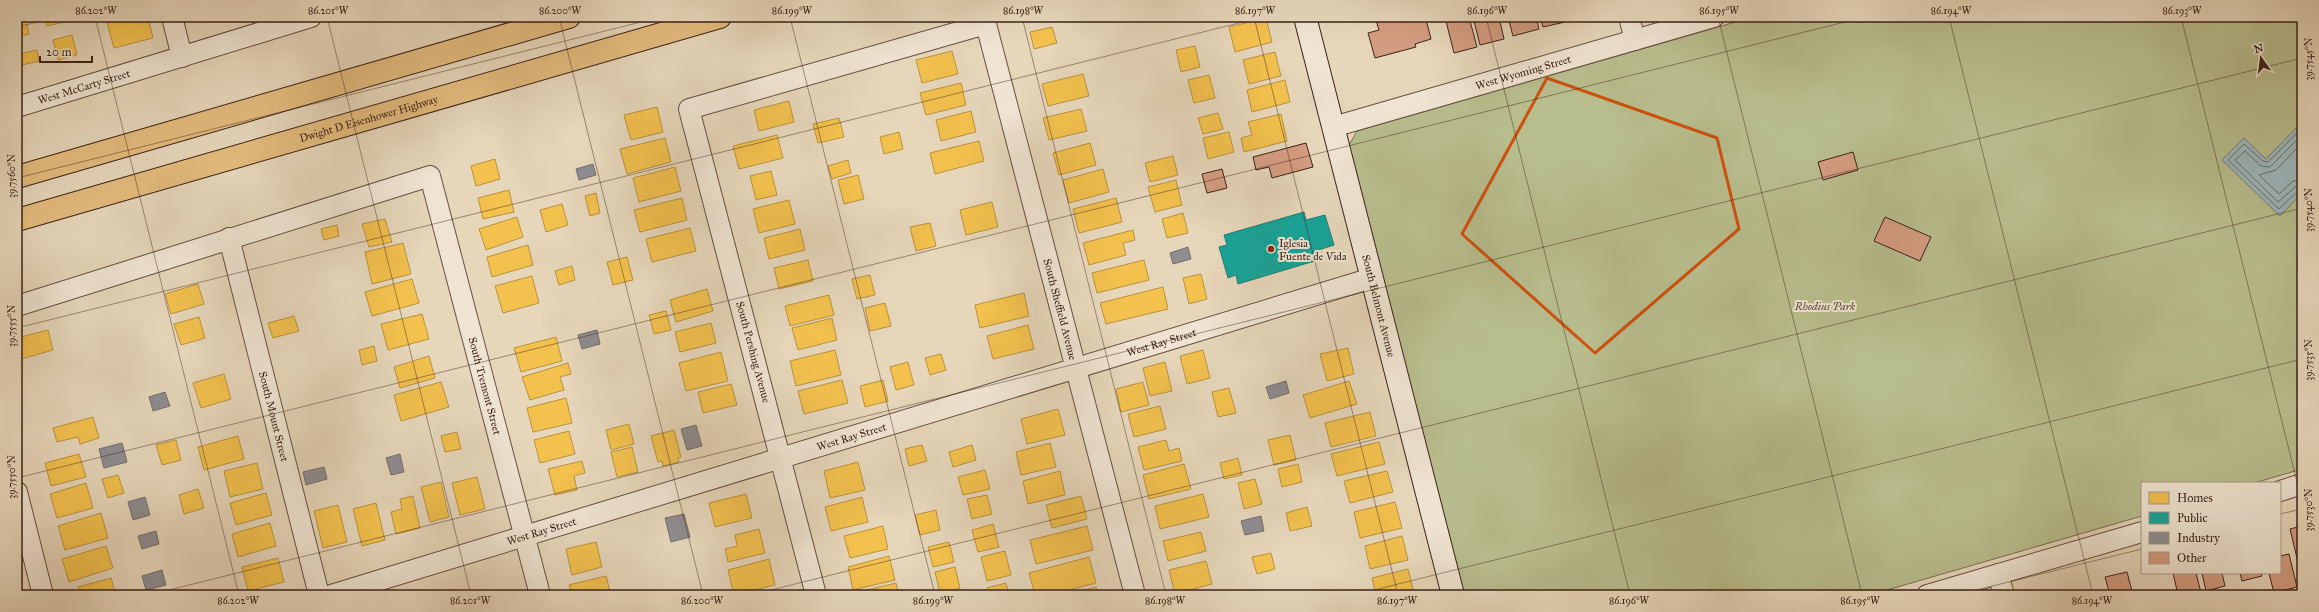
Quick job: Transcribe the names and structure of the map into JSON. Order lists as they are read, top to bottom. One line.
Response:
{"streets":{"highway":["Dwight D Eisenhower Highway"],"main road":["South Belmont Avenue"],"street":["West Wyoming Street","West McCarty Street","South Sheffield Avenue","West Ray Street","South Pershing Avenue","South Tremont Street","South Mount Street"]},"crossings":[["West Wyoming Street","South Belmont Avenue"],["South Belmont Avenue","West Ray Street"],["South Sheffield Avenue","West Ray Street"],["South Sheffield Avenue","South Pershing Avenue"],["West Ray Street","South Pershing Avenue"],["West Ray Street","South Tremont Street"],["South Tremont Street","South Mount Street"]],"parks":["Rhodius Park"],"places":["Iglesia Fuente de Vida"],"legend":["Homes","Public","Industry","Other"],"scale_bar":"20 m","north":"top","coordinates":["86.202°W","86.201°W","86.200°W","86.199°W","86.198°W","86.197°W","86.196°W","86.195°W","86.194°W","86.193°W","39.7545°N","39.7560°N","39.7540°N","39.7555°N","39.7535°N","39.7550°N","39.7530°N"]}
